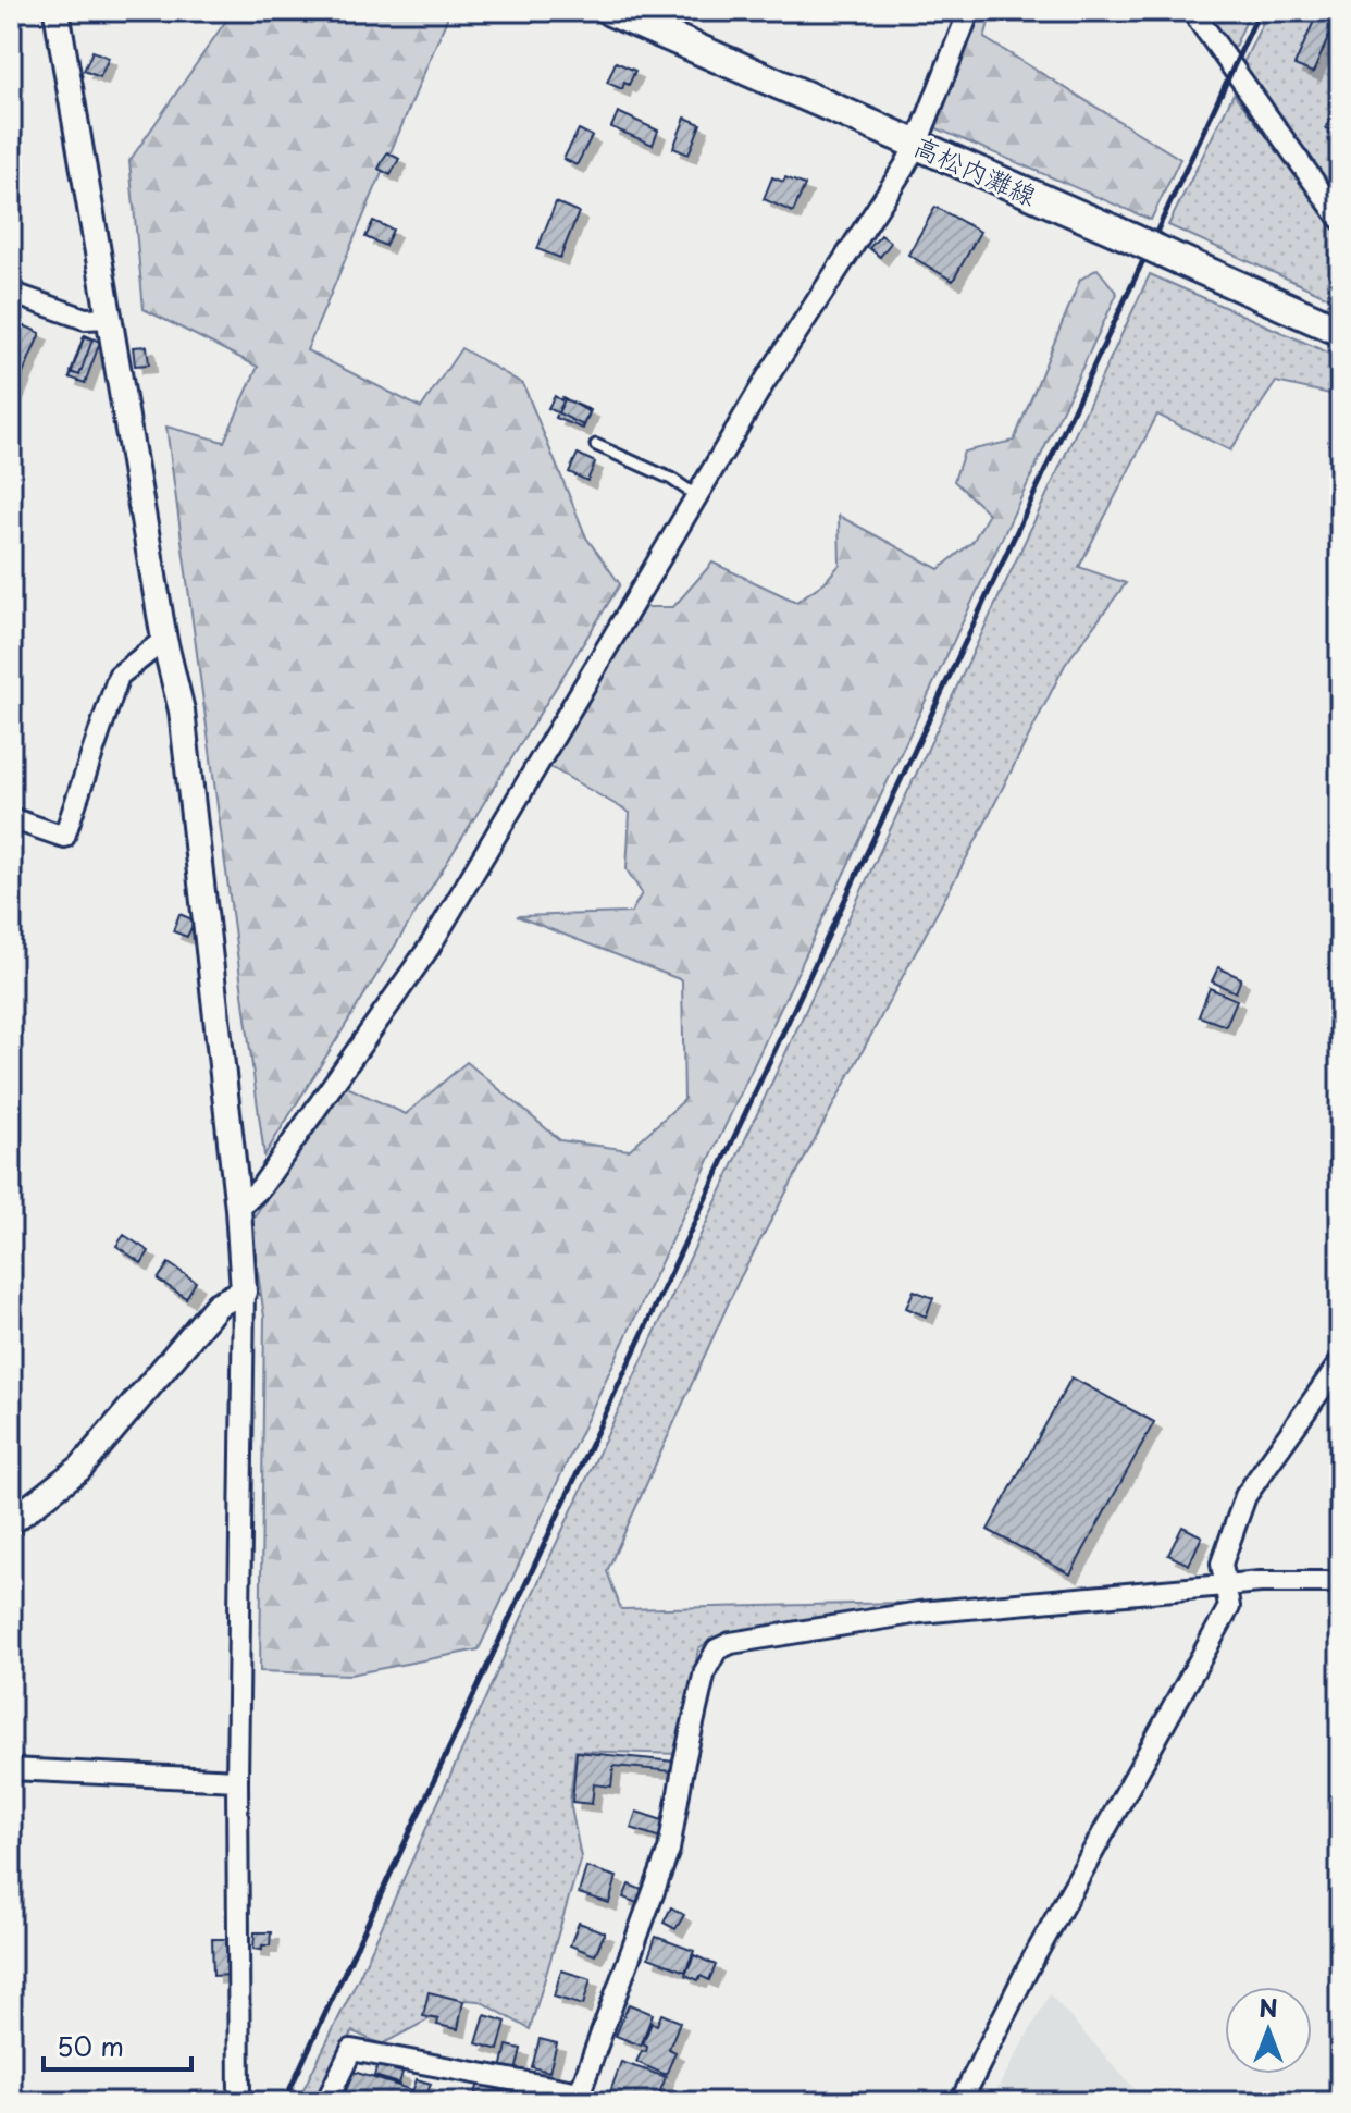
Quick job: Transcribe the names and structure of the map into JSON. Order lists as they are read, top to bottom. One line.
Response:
{"streets":{"main road":["高松内灘線"]},"scale_bar":"50 m","north":"top"}
